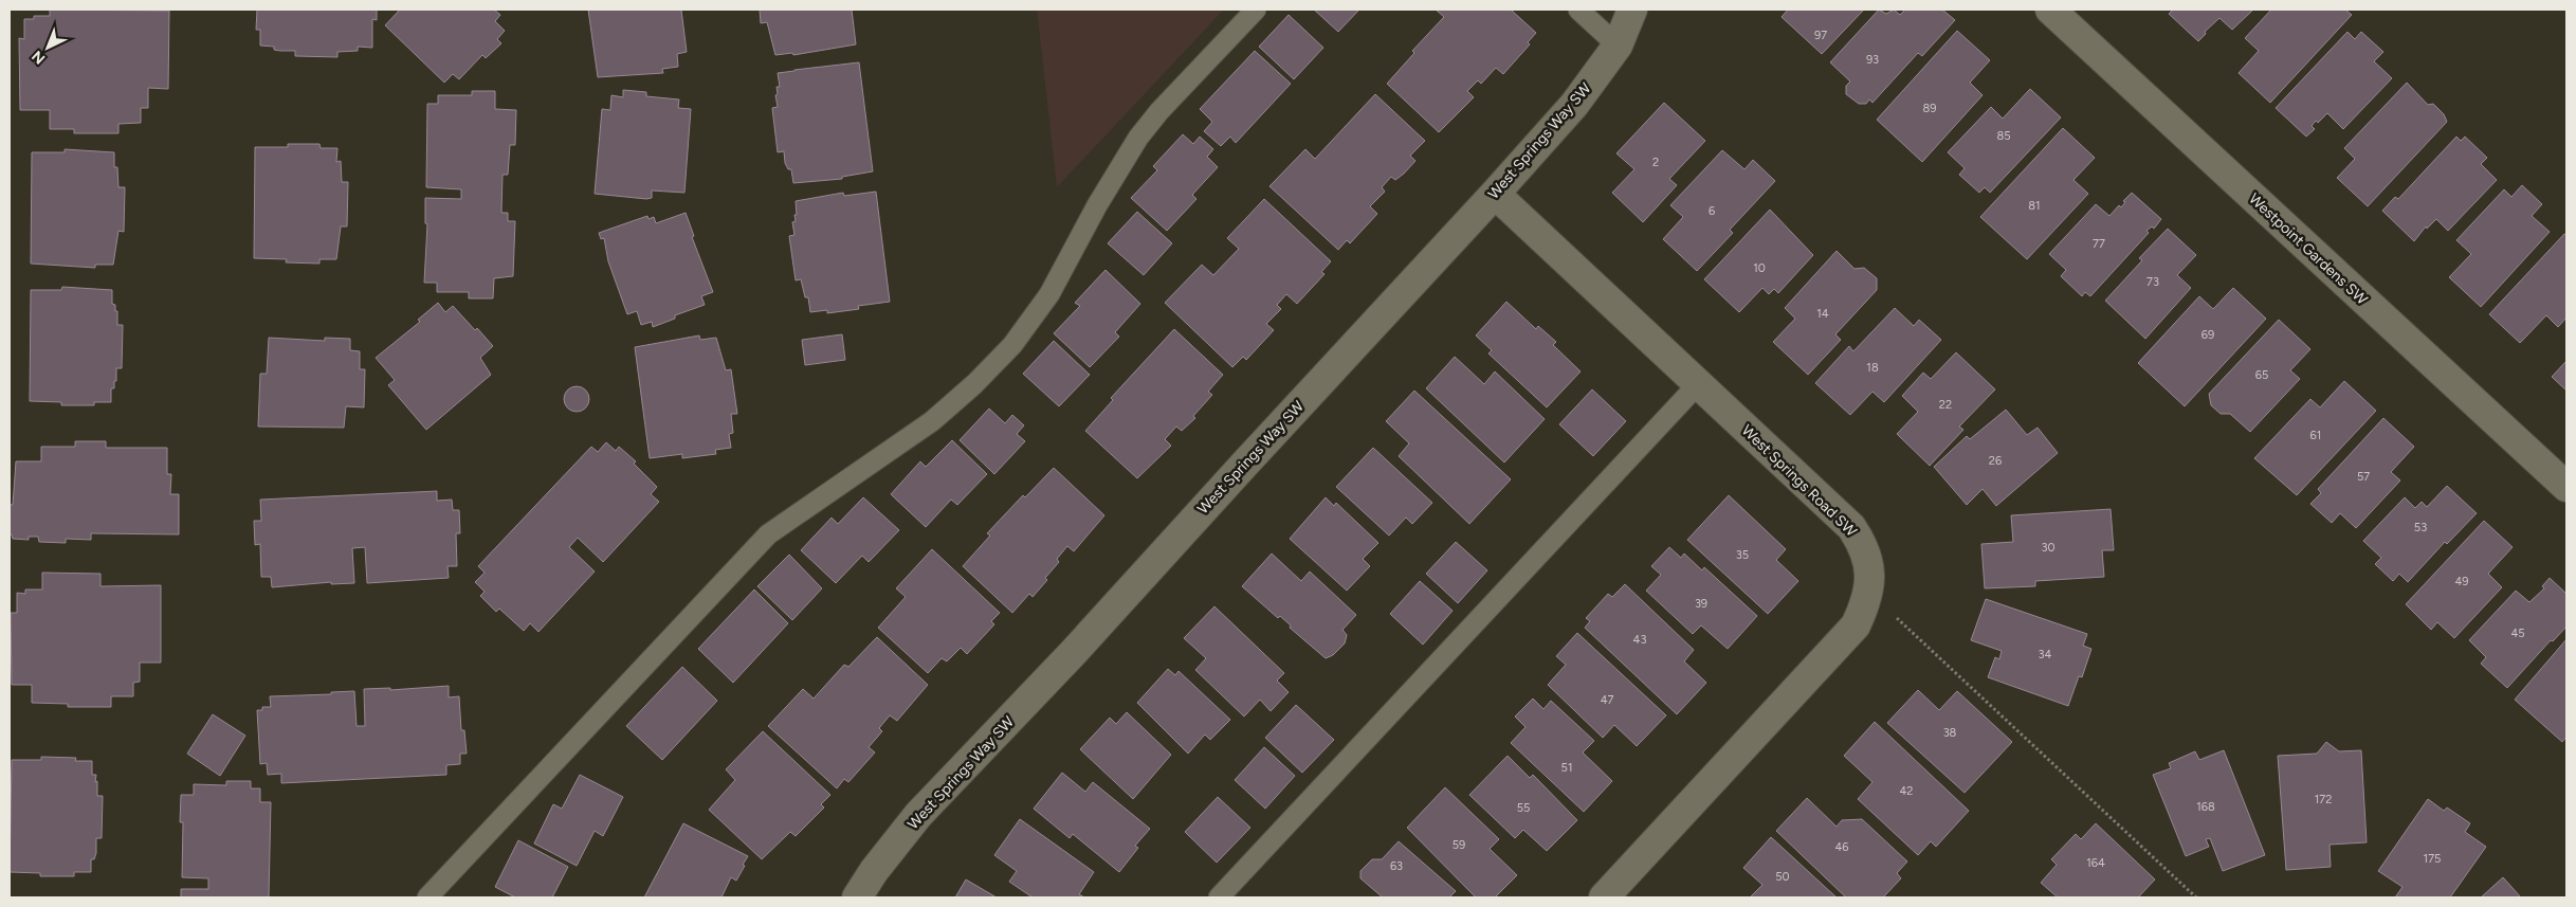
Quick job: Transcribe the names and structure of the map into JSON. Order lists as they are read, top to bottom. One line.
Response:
{"streets":{"street":["West Springs Way SW","Westpoint Gardens SW","West Springs Road SW"]},"crossings":[["West Springs Way SW","West Springs Road SW"]],"house_numbers":["97","93","89","85","2","81","6","77","10","73","14","69","18","65","22","61","26","57","53","30","35","49","39","45","43","34","47","38","51","42","172","168","55","59","46","175","164","63","50"],"north":"bottom left"}
